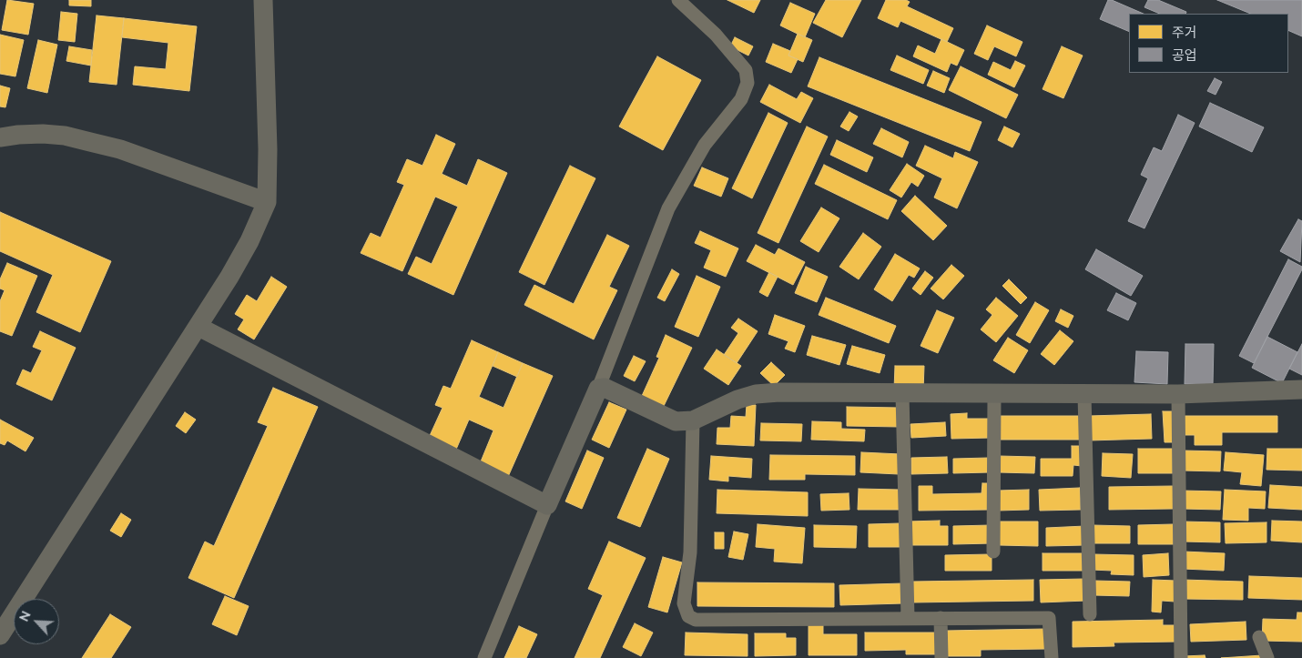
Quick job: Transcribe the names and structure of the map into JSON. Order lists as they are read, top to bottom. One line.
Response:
{"legend":["주거","공업"],"north":"top left"}
